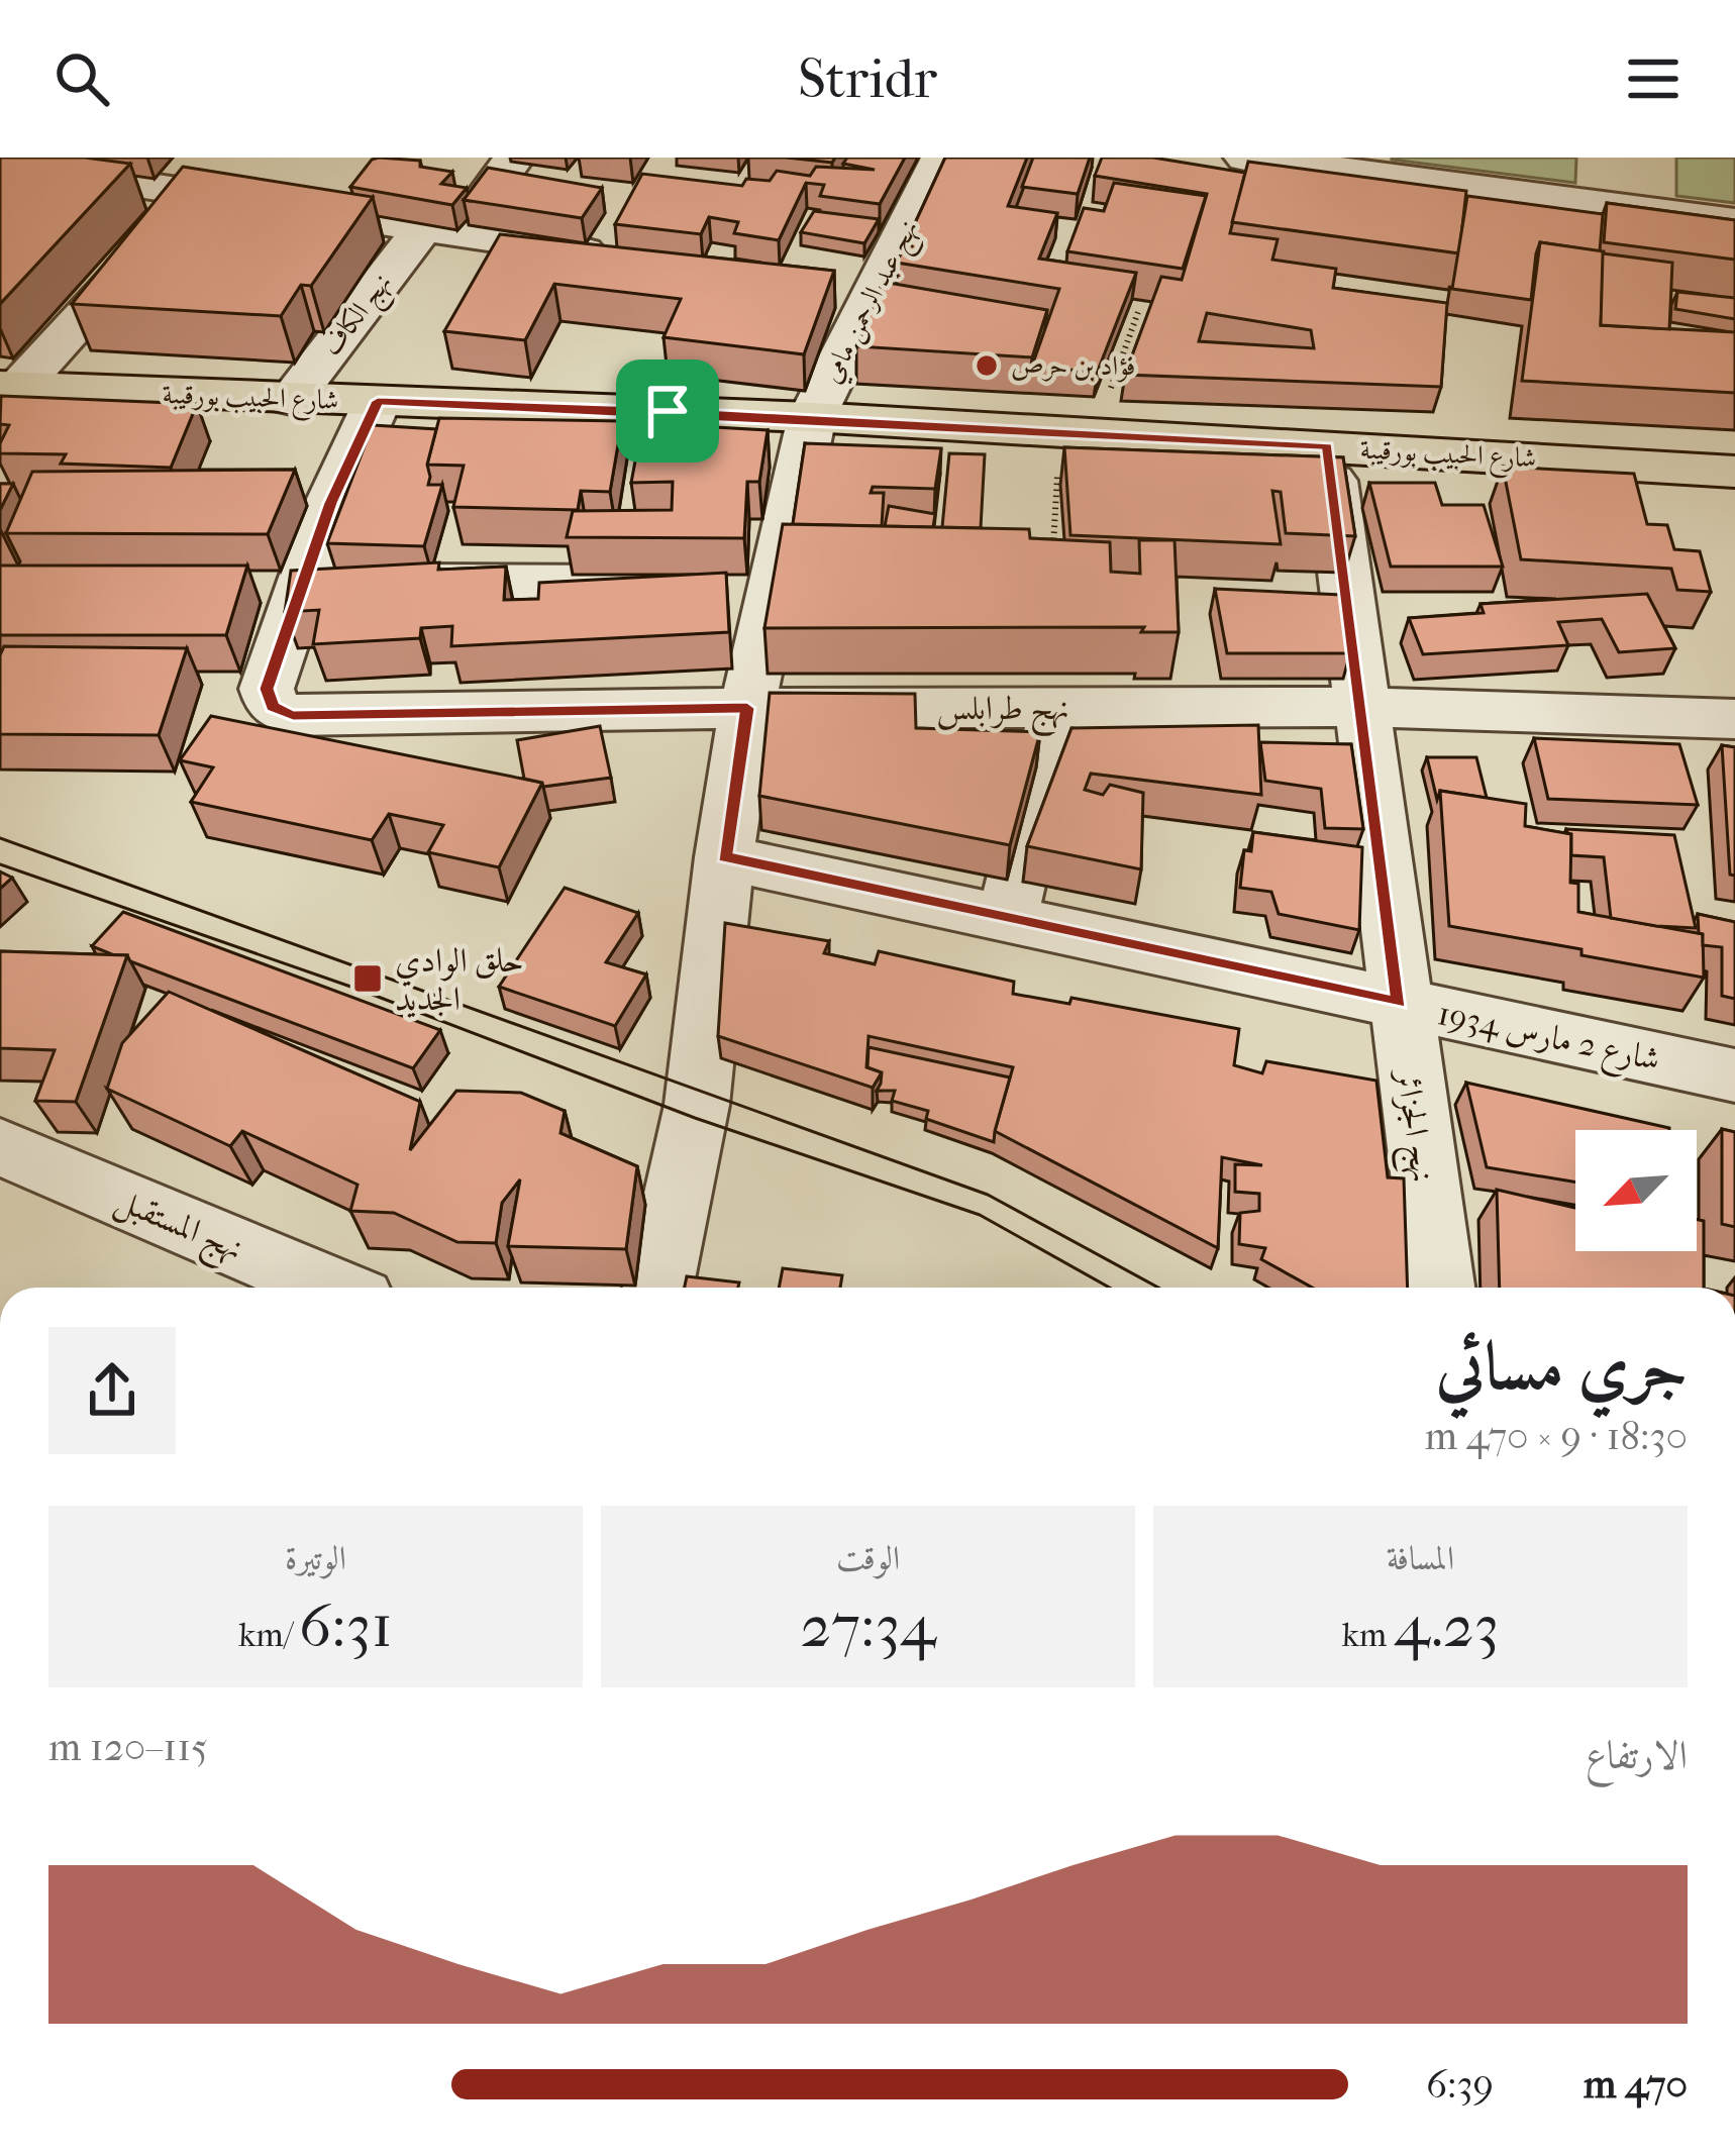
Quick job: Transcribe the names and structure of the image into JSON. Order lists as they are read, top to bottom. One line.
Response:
{"streets":{"main road":["شارع الحبيب بورقيبة"],"street":["نهج عبد الرحمن مامي","نهج الكاف","نهج طرابلس","شارع 2 مارس 1934","نهج الجزائر","نهج المستقبل"]},"crossings":[["نهج عبد الرحمن مامي","شارع الحبيب بورقيبة"],["نهج عبد الرحمن مامي","نهج طرابلس"],["نهج عبد الرحمن مامي","شارع 2 مارس 1934"],["نهج الكاف","شارع الحبيب بورقيبة"],["شارع الحبيب بورقيبة","نهج الجزائر"],["نهج طرابلس","نهج الجزائر"],["شارع 2 مارس 1934","نهج الجزائر"]],"places":{"other":["فؤاد بن حرص"],"transit":["حلق الوادي الجديد"]},"north":"bottom left","page":{"header":"Stridr","heading":["جري مسائي","18:30 · 9 × 470 m"],"stats":[["المسافة","4.23 km"],["الوقت","27:34"],["الوتيرة","6:31 /km"]],"chart":["الارتفاع","115–120 m"],"list":[{"name":"470 m","note":"6:39"}]}}
